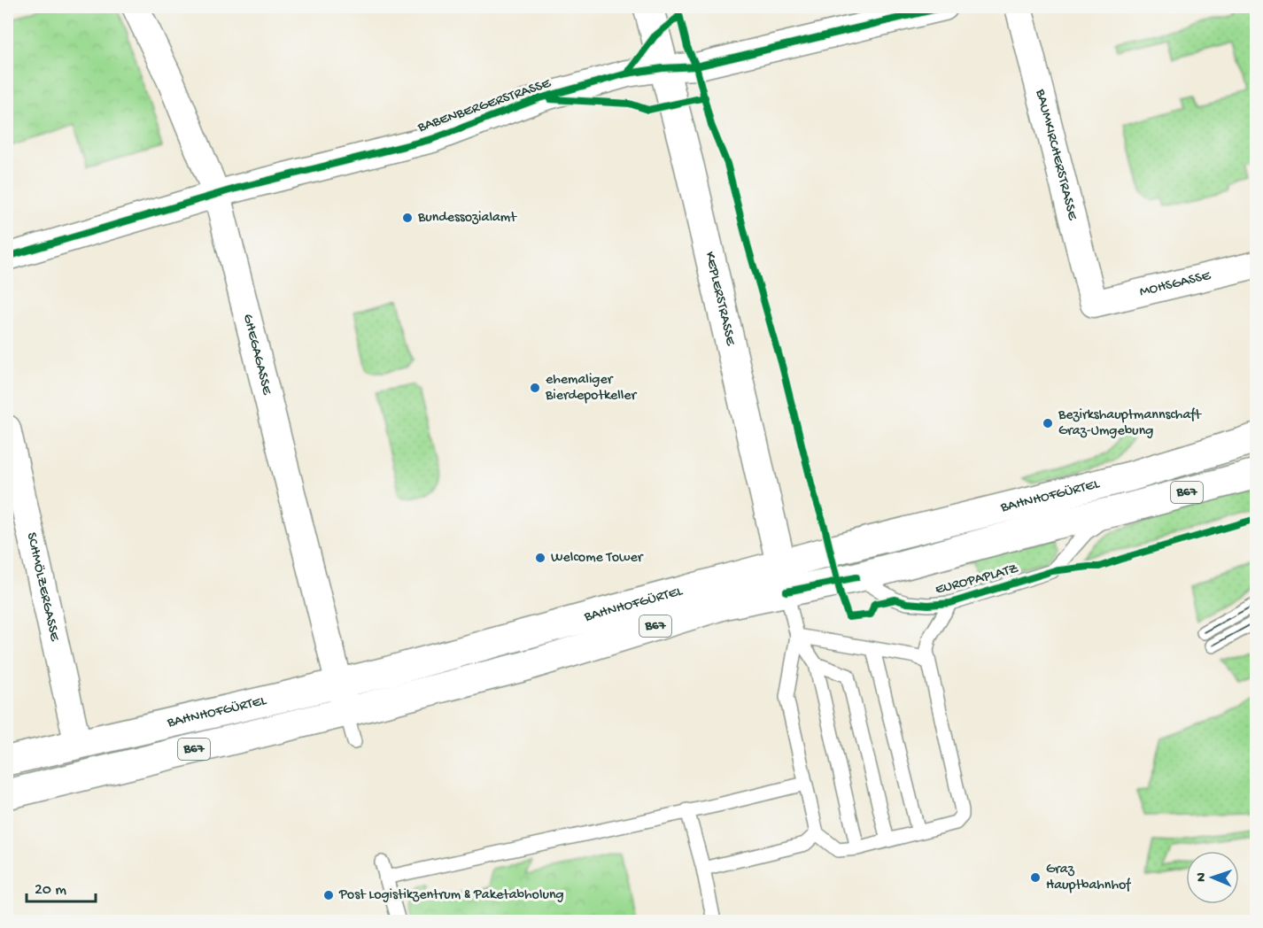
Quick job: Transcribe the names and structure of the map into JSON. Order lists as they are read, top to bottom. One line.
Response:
{"streets":{"main road":["KEPLERSTRASSE","B67","BAHNHOFGÜRTEL"],"street":["BABENBERGERSTRASSE","BAUMKIRCHERSTRASSE","MOHSGASSE","GHEGAGASSE","SCHMÖLZERGASSE"],"lane":["EUROPAPLATZ"]},"crossings":[["BABENBERGERSTRASSE","KEPLERSTRASSE"],["BABENBERGERSTRASSE","GHEGAGASSE"],["BAUMKIRCHERSTRASSE","MOHSGASSE"],["KEPLERSTRASSE","BAHNHOFGÜRTEL"],["GHEGAGASSE","BAHNHOFGÜRTEL"],["BAHNHOFGÜRTEL","EUROPAPLATZ"],["BAHNHOFGÜRTEL","SCHMÖLZERGASSE"]],"places":["Bundessozialamt","ehemaliger Bierdepotkeller","Bezirkshauptmannschaft Graz-Umgebung","Welcome Tower","Graz Hauptbahnhof","Post Logistikzentrum & Paketabholung"],"scale_bar":"20 m","north":"left"}
